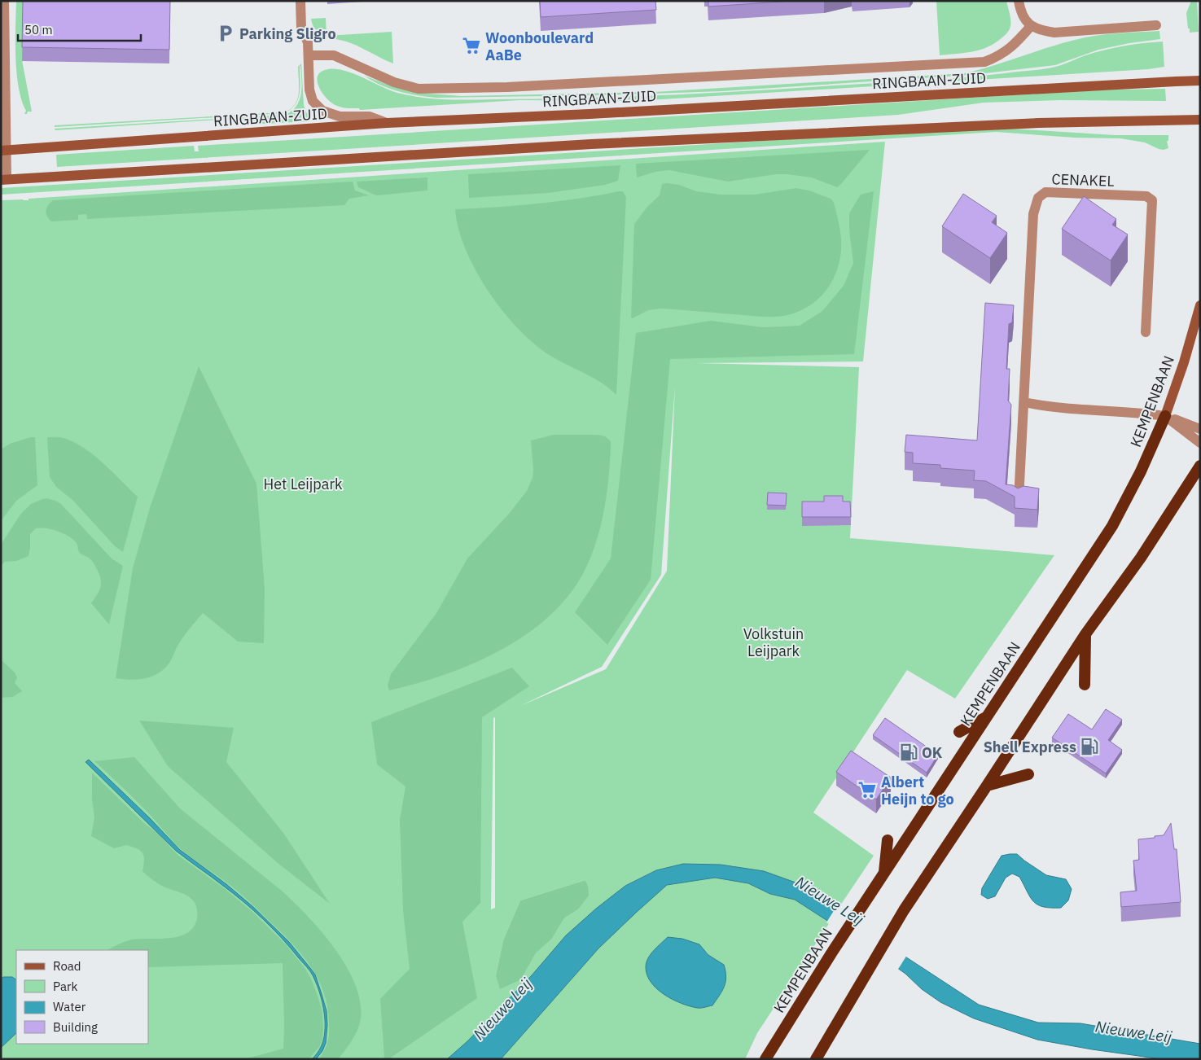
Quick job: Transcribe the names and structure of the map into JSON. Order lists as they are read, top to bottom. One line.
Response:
{"streets":{"highway":["KEMPENBAAN"],"main road":["RINGBAAN-ZUID"],"street":["CENAKEL"]},"water":["Nieuwe Leij"],"parks":["Het Leijpark","Volkstuin Leijpark"],"places":{"parking":["Parking Sligro"],"supermarket":["Woonboulevard AaBe","Albert Heijn to go"],"fuel station":["Shell Express","OK"]},"legend":["Road","Park","Water","Building"],"scale_bar":"50 m"}
